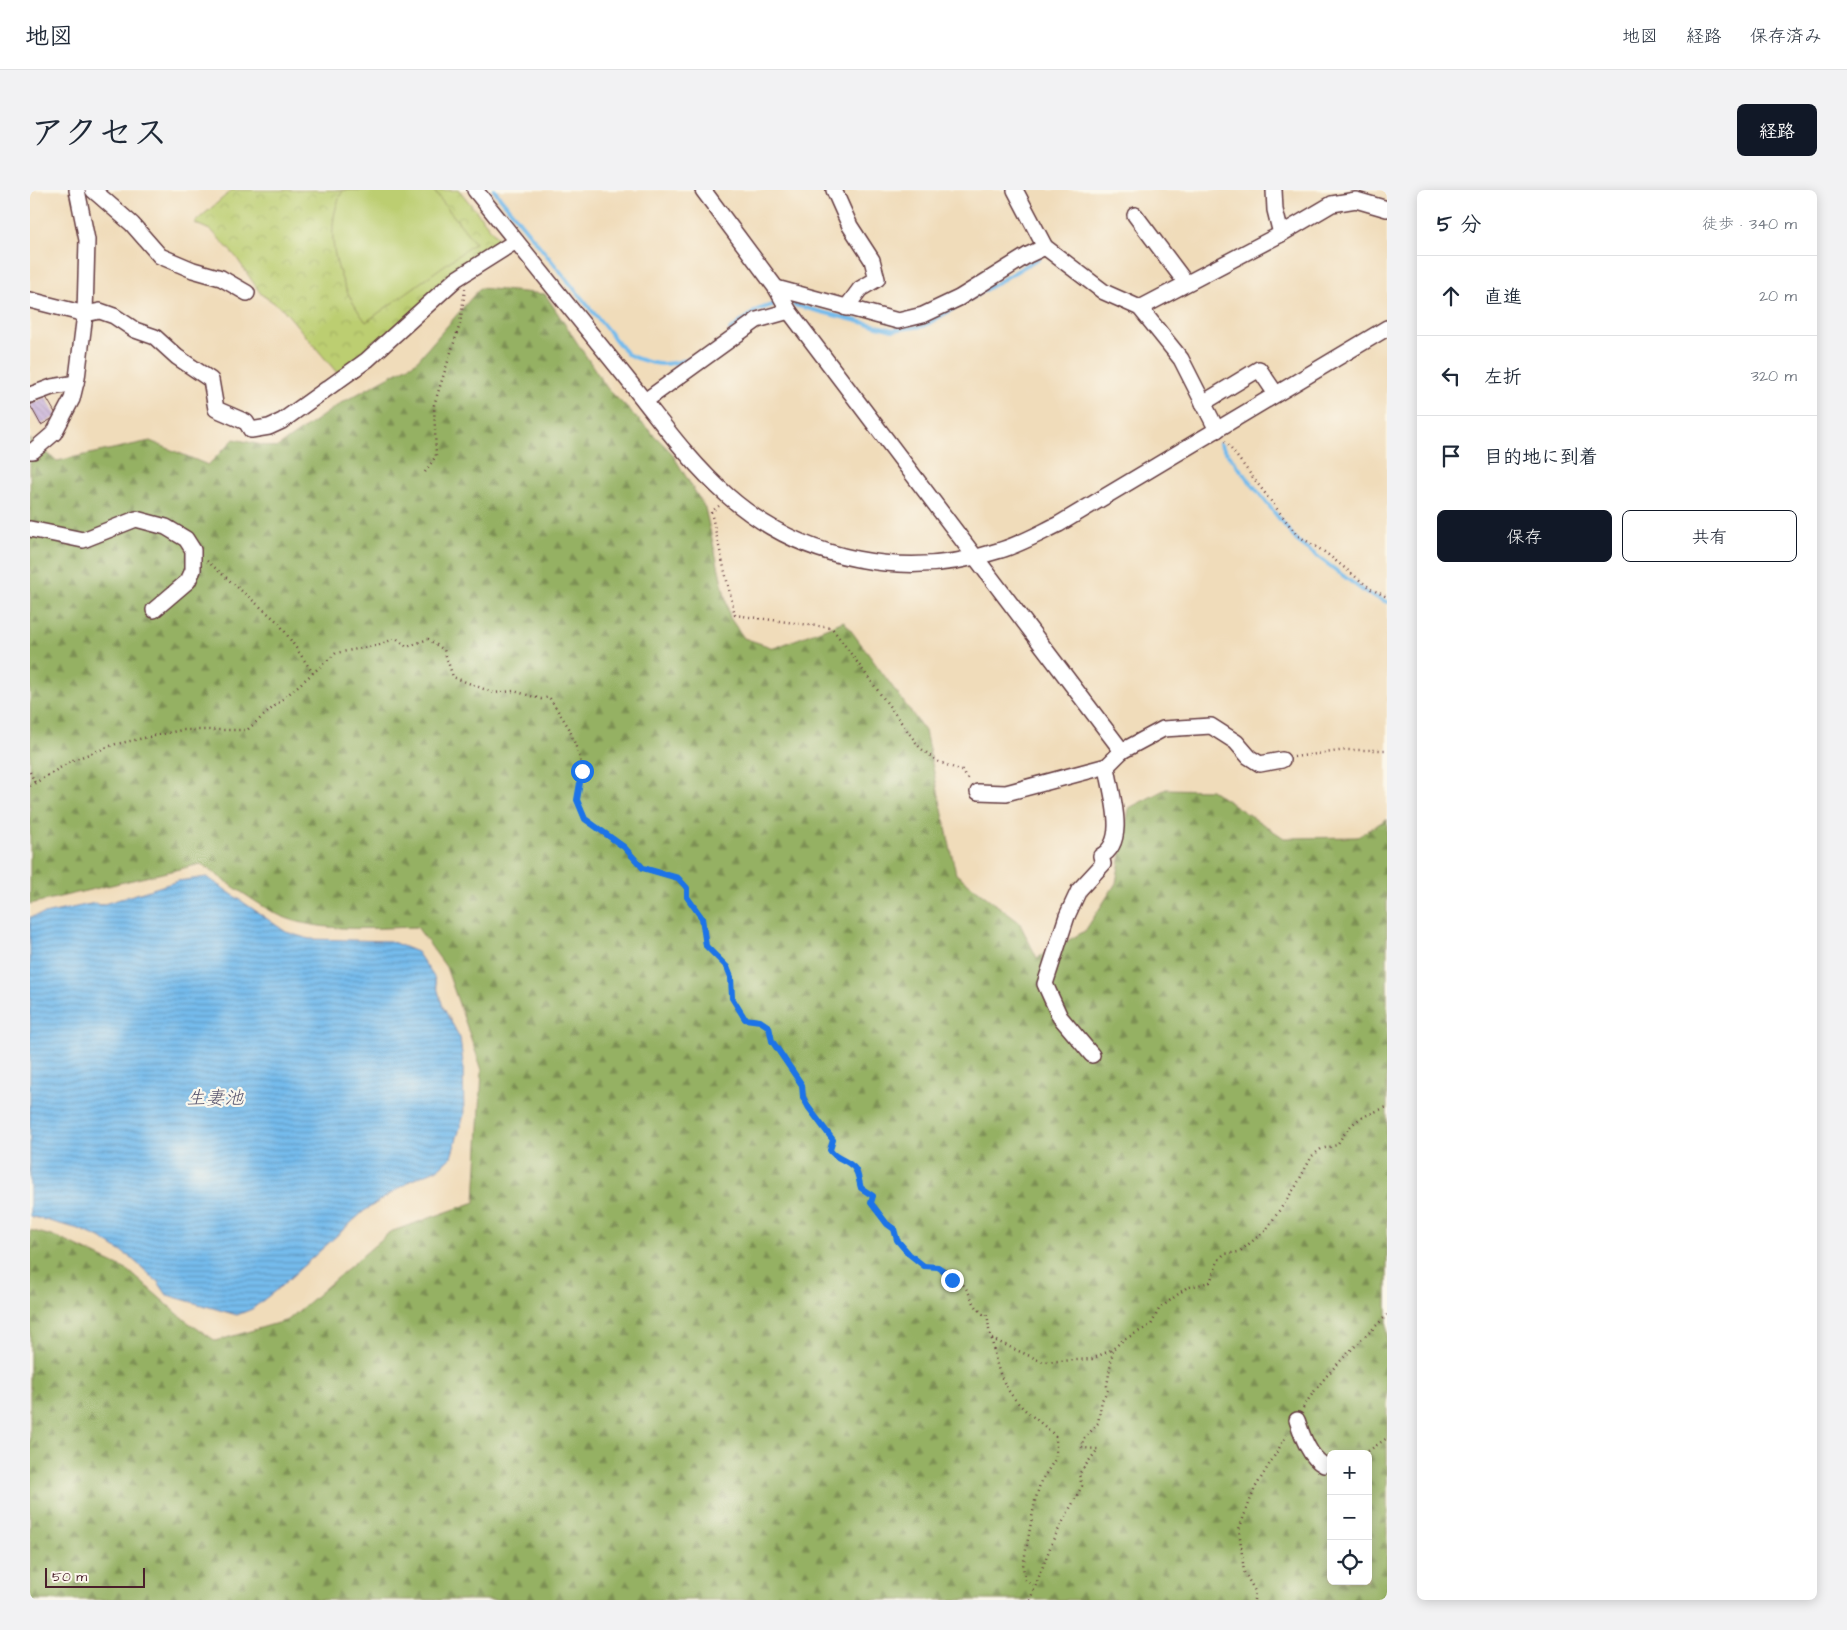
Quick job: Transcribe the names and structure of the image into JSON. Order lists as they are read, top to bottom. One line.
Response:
{"water":["生妻池"],"scale_bar":"50 m","page":{"header":"地図","nav":["地図","経路","保存済み"],"title":"アクセス","buttons":["経路",["保存","共有"]],"heading":["5 分","徒歩 · 340 m"],"list":[["直進","20 m"],["左折","320 m"],"目的地に到着"],"map_buttons":["+","−"],"scale":"50 m"}}
